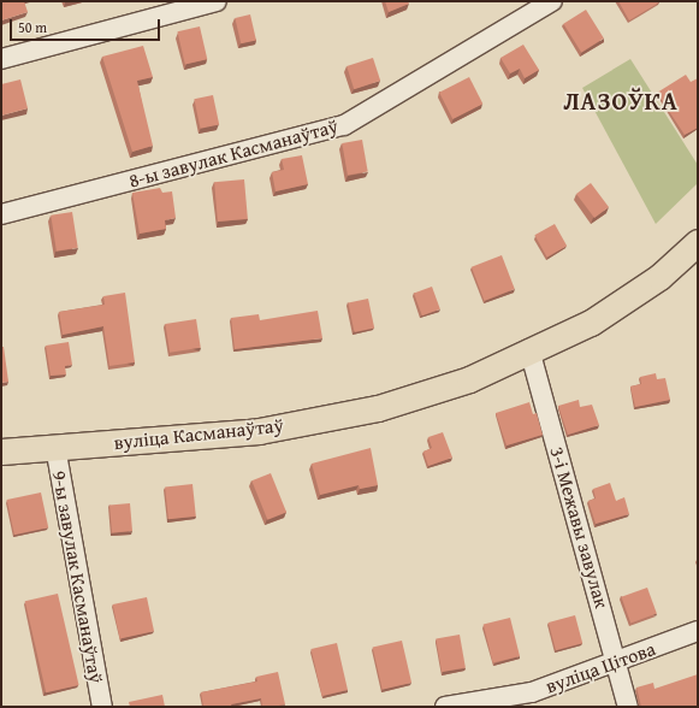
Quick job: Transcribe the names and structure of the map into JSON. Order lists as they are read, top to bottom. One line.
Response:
{"streets":{"main road":["вуліца Касманаўтаў"],"street":["8-ы завулак Касманаўтаў","3-і Межавы завулак","9-ы завулак Касманаўтаў","вуліца Цітова"]},"crossings":[["вуліца Касманаўтаў","3-і Межавы завулак"],["вуліца Касманаўтаў","9-ы завулак Касманаўтаў"],["3-і Межавы завулак","вуліца Цітова"]],"districts":["ЛАЗОЎКА"],"scale_bar":"50 m"}
